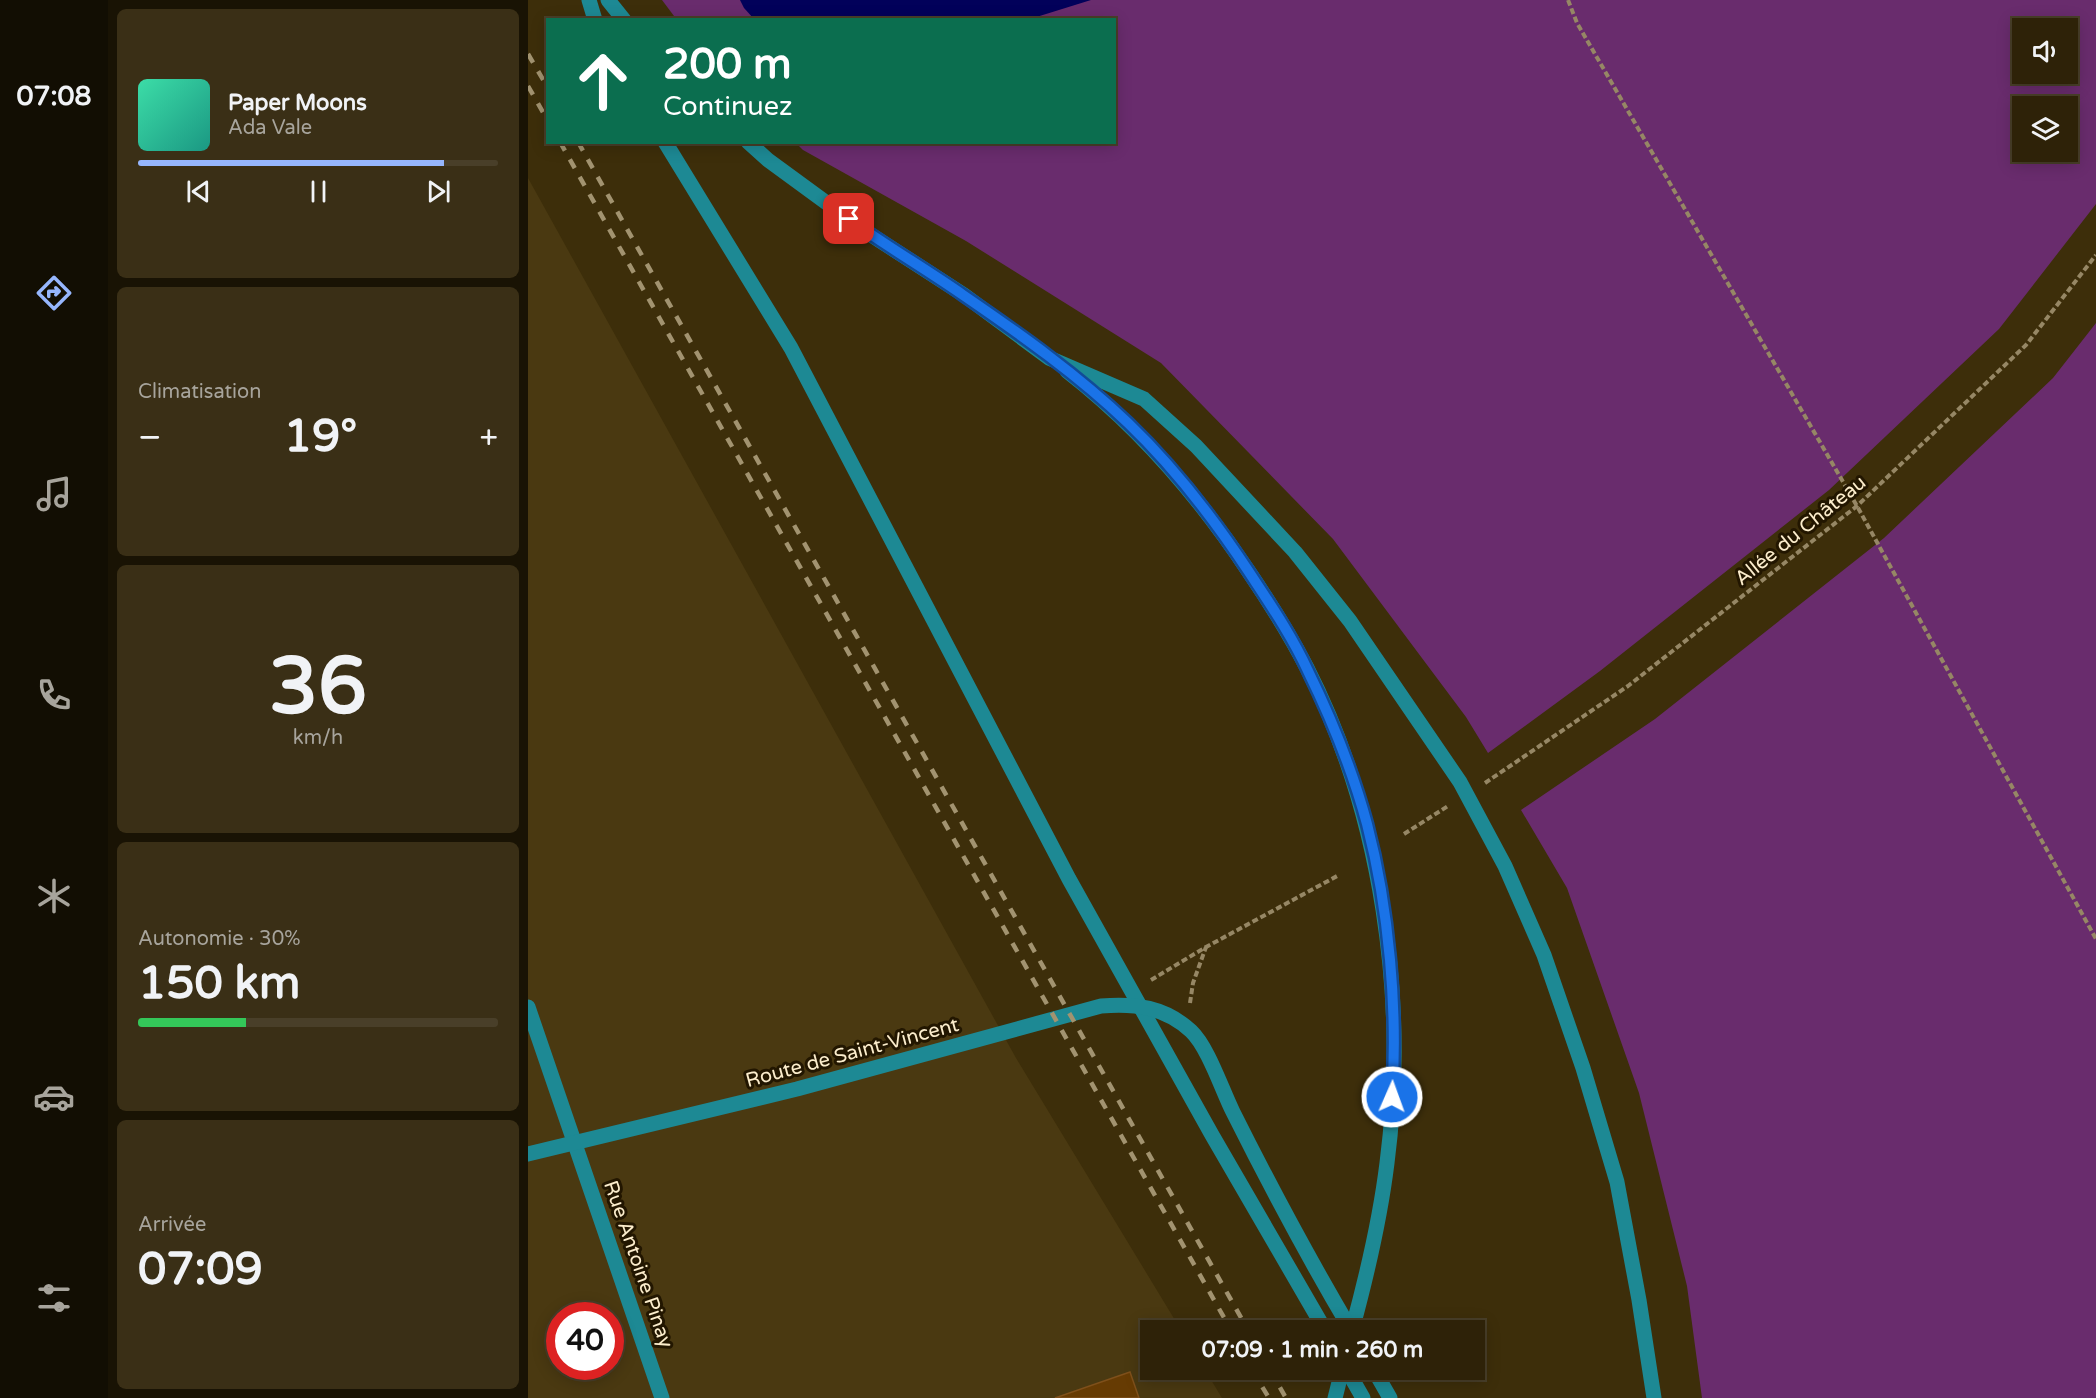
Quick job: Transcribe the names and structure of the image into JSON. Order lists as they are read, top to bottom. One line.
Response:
{"streets":{"street":["Route de Saint-Vincent","Rue Antoine Pinay"],"path":["Allée du Château"]},"crossings":[["Route de Saint-Vincent","Rue Antoine Pinay"]],"page":{"tabs":"07:08","turn":["200 m","Continuez"],"song":["Paper Moons","Ada Vale"],"tile":["Climatisation",["36","km/h"],["Autonomie · 30%","150 km"],["Arrivée","07:09"]],"heat":["−","19°","+"],"limit":"40","trip":"07:09 · 1 min · 260 m"}}
